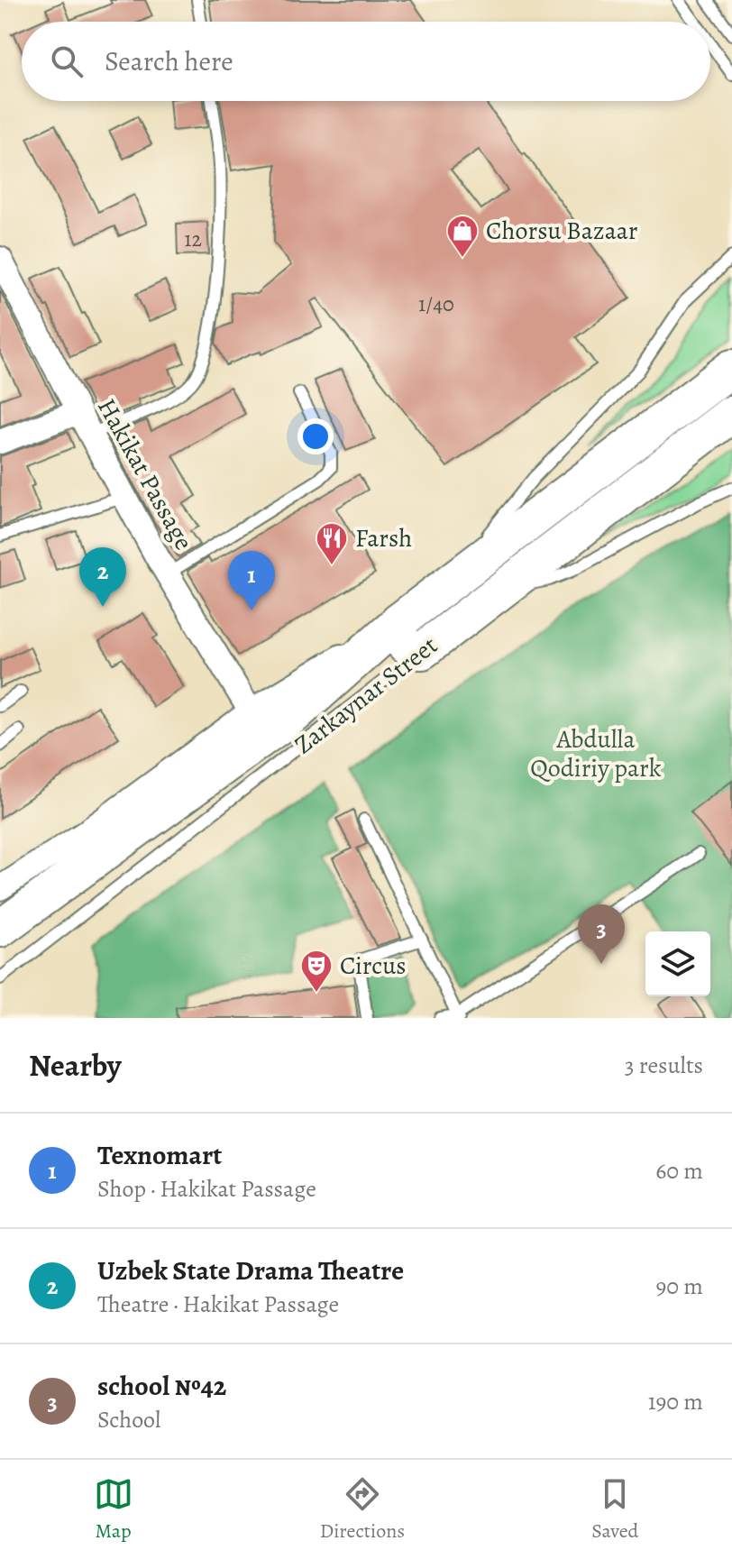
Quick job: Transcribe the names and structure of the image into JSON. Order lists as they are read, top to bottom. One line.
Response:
{"streets":{"main road":["Zarkaynar Street"],"street":["Hakikat Passage"]},"parks":["Abdulla Qodiriy park"],"places":{"shop":["Chorsu Bazaar"],"restaurant":["Farsh"],"theatre":["Circus"]},"house_numbers":["12","1/40"],"page":{"search":"Search here","pins":["2","1","3"],"heading":["Nearby","3 results"],"list":[{"mark":"1","name":"Texnomart","note":"Shop · Hakikat Passage","value":"60 m"},{"mark":"2","name":"Uzbek State Drama Theatre","note":"Theatre · Hakikat Passage","value":"90 m"},{"mark":"3","name":"school №42","note":"School","value":"190 m"}],"nav":["Map","Directions","Saved"]}}
